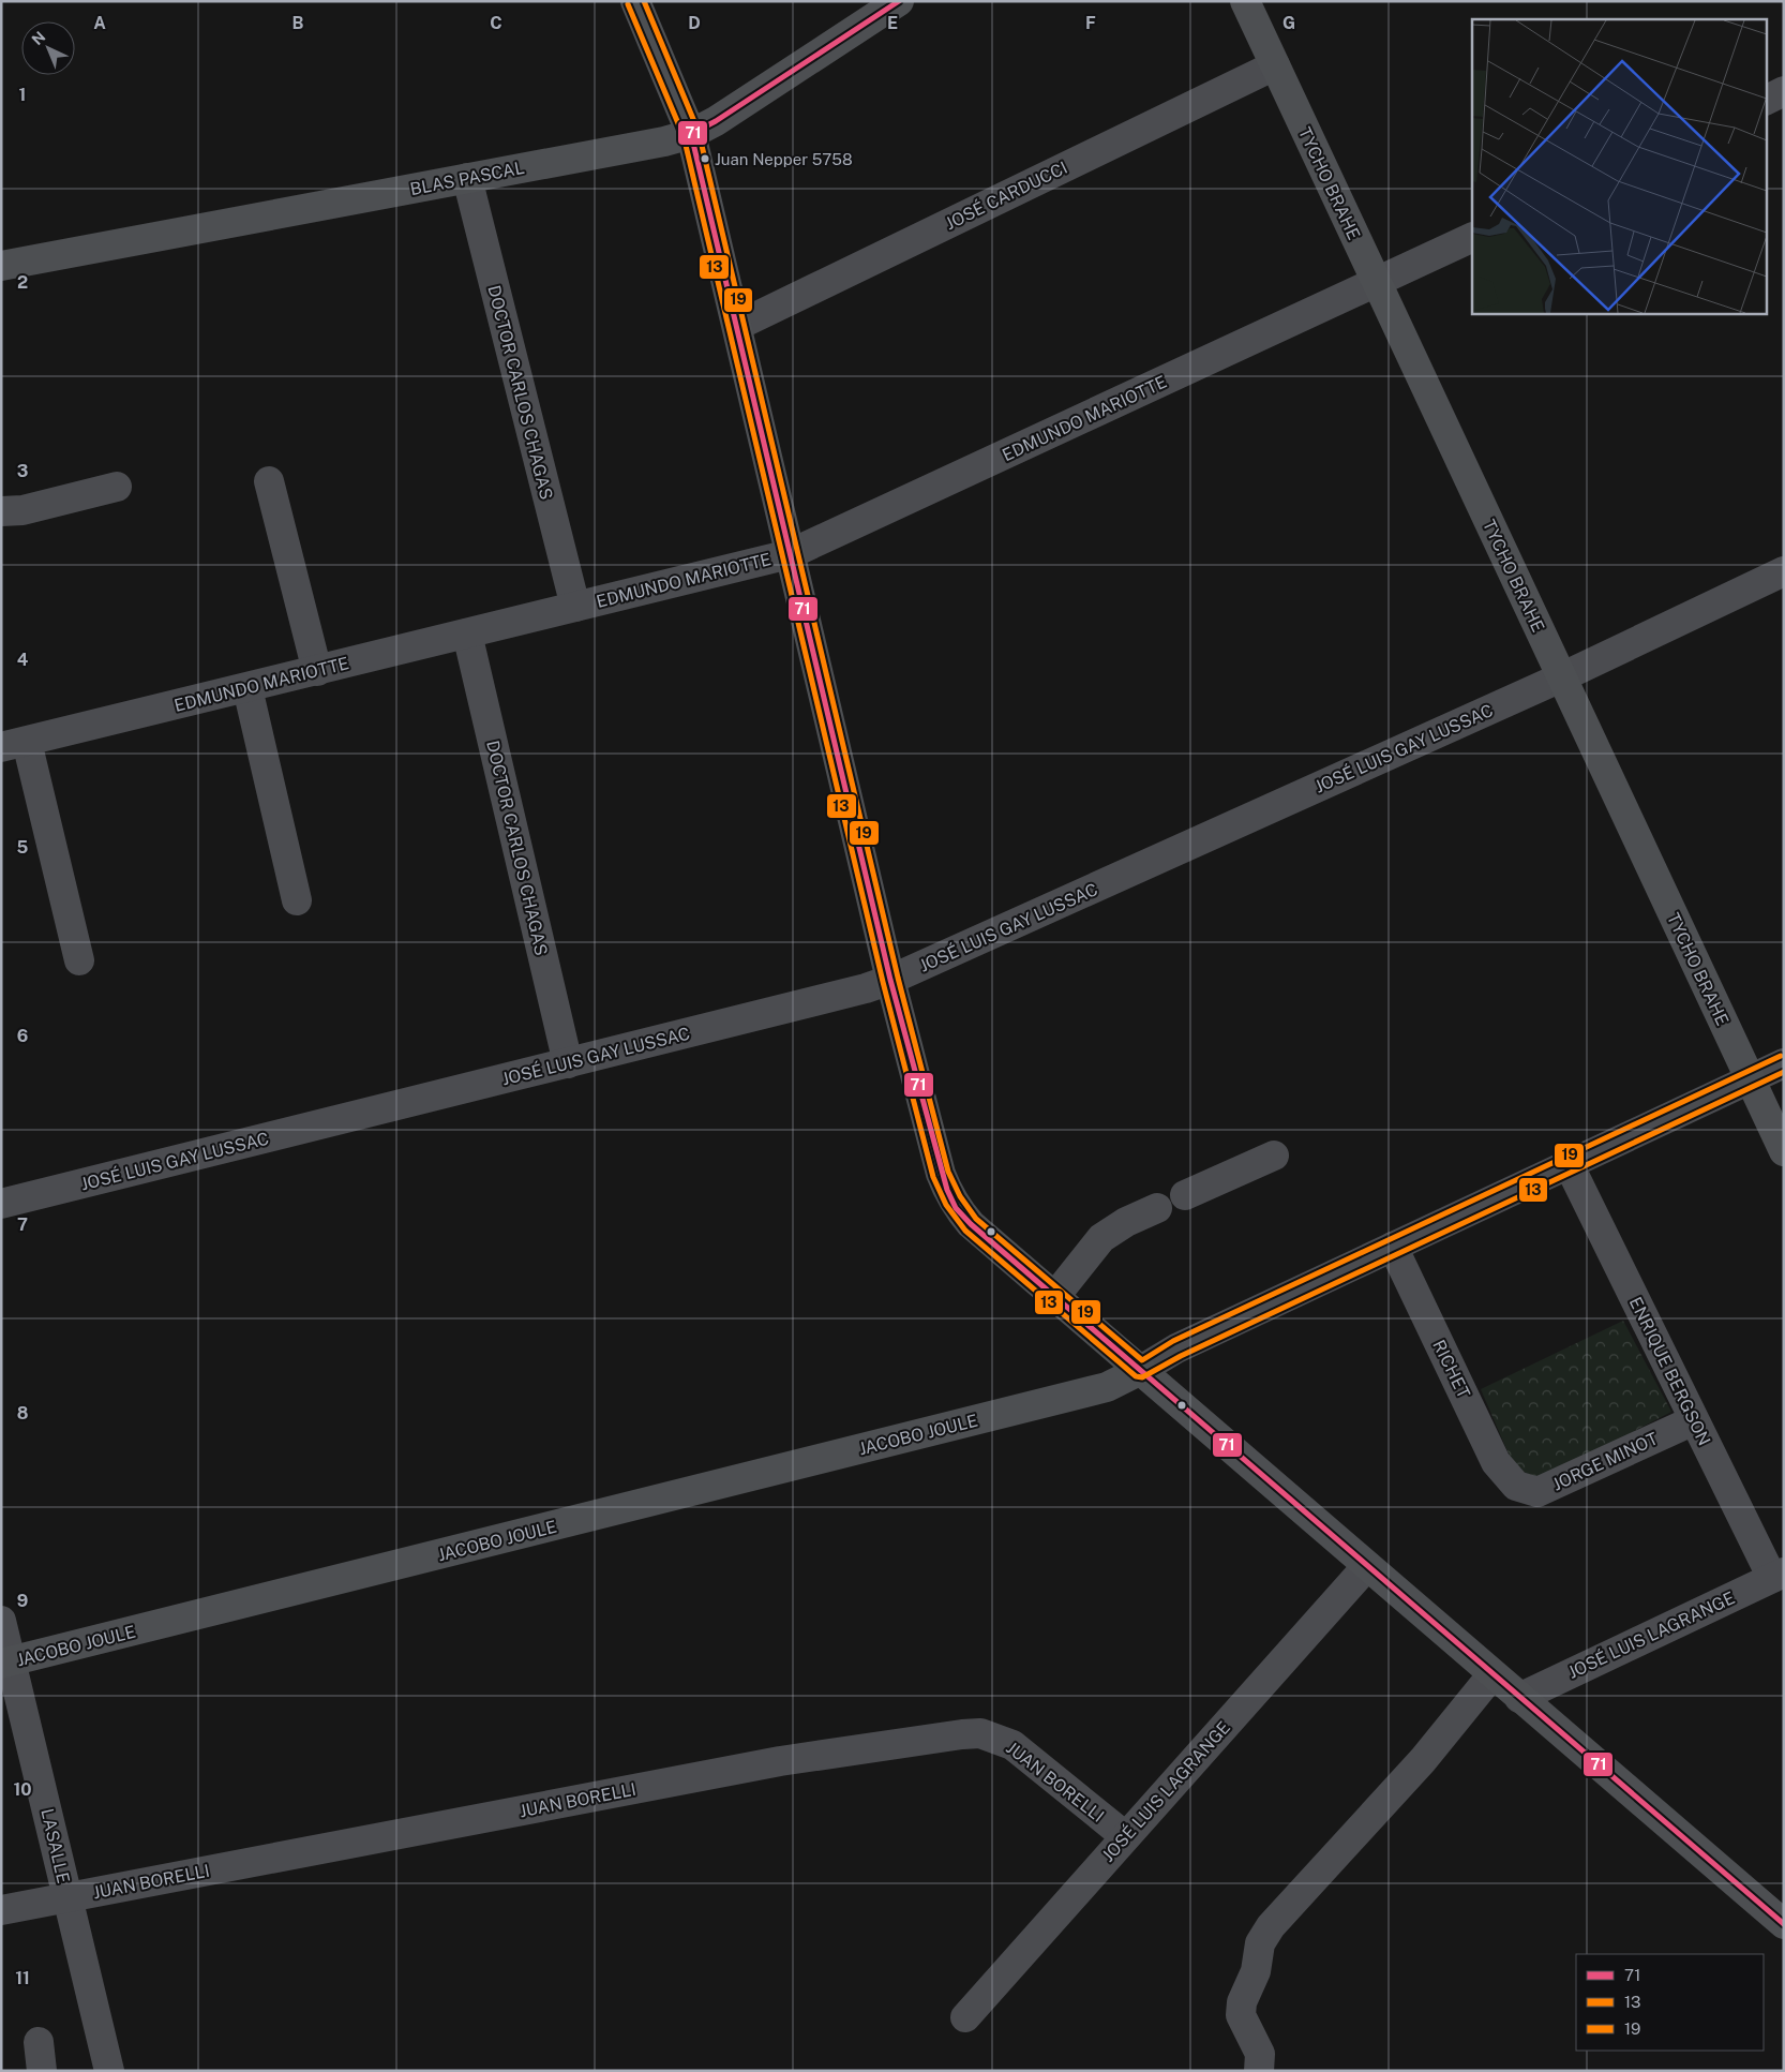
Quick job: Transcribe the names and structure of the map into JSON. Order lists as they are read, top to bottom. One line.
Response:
{"streets":{"main road":["BLAS PASCAL","TYCHO BRAHE","JACOBO JOULE"],"street":["JOSÉ CARDUCCI","DOCTOR CARLOS CHAGAS","EDMUNDO MARIOTTE","JOSÉ LUIS GAY LUSSAC","RICHET","ENRIQUE BERGSON","JORGE MINOT","JOSÉ LUIS LAGRANGE","JUAN BORELLI","LASALLE"]},"crossings":[["BLAS PASCAL","DOCTOR CARLOS CHAGAS"],["TYCHO BRAHE","JOSÉ CARDUCCI"],["TYCHO BRAHE","EDMUNDO MARIOTTE"],["TYCHO BRAHE","JOSÉ LUIS GAY LUSSAC"],["TYCHO BRAHE","JACOBO JOULE"],["DOCTOR CARLOS CHAGAS","EDMUNDO MARIOTTE"],["DOCTOR CARLOS CHAGAS","JOSÉ LUIS GAY LUSSAC"],["RICHET","JACOBO JOULE"],["RICHET","JORGE MINOT"],["ENRIQUE BERGSON","JACOBO JOULE"],["ENRIQUE BERGSON","JORGE MINOT"],["ENRIQUE BERGSON","JOSÉ LUIS LAGRANGE"],["JACOBO JOULE","LASALLE"],["JOSÉ LUIS LAGRANGE","JUAN BORELLI"],["JUAN BORELLI","LASALLE"]],"places":["Juan Nepper 5758"],"lines":["transit line 71","transit line 19","transit line 13"],"legend":["71","13","19"],"north":"top left","grid":{"columns":["A","B","C","D","E","F","G"],"rows":["1","2","3","4","5","6","7","8","9","10","11"]}}
